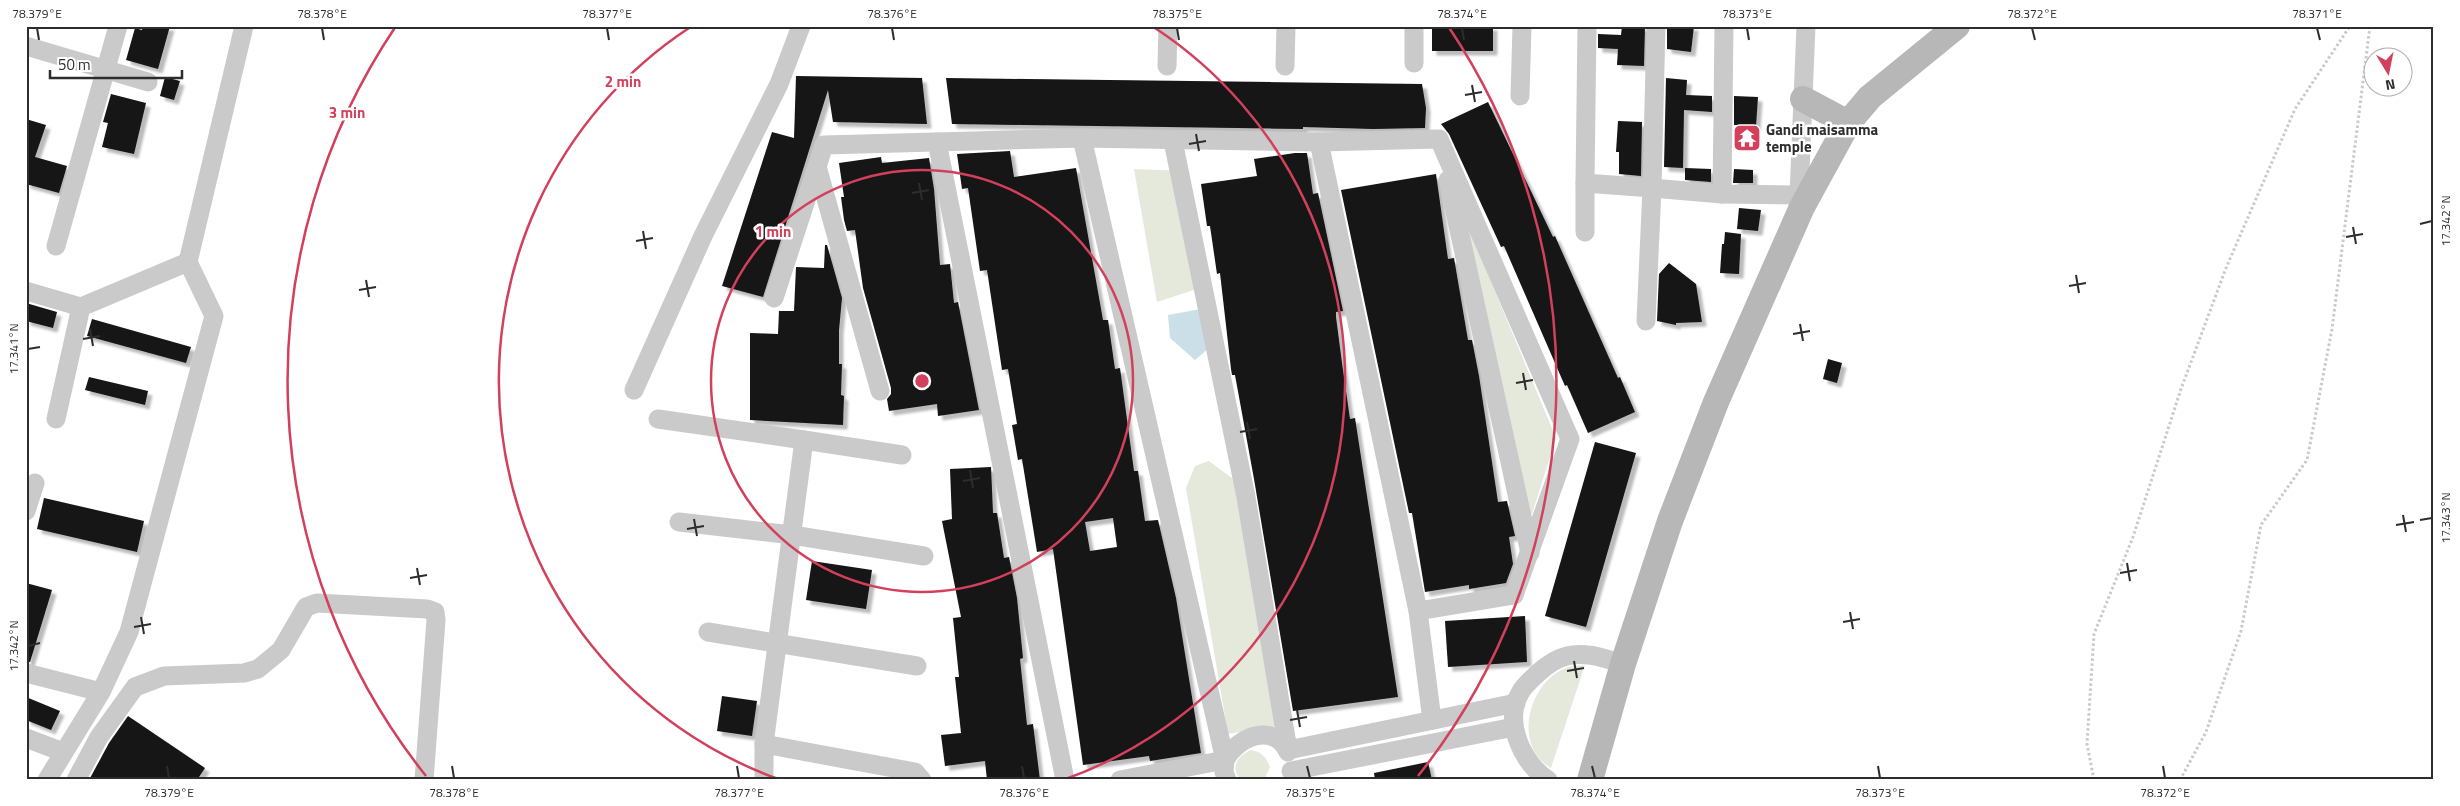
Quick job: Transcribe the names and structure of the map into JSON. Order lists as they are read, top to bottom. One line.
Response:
{"places":{"temple":["Gandi maisamma temple"]},"scale_bar":"50 m","north":"bottom","coordinates":["78.379°E","78.378°E","78.377°E","78.376°E","78.375°E","78.374°E","78.373°E","78.372°E","78.371°E","17.342°N","17.341°N","17.343°N"],"rings":["2 min","3 min","1 min"]}
